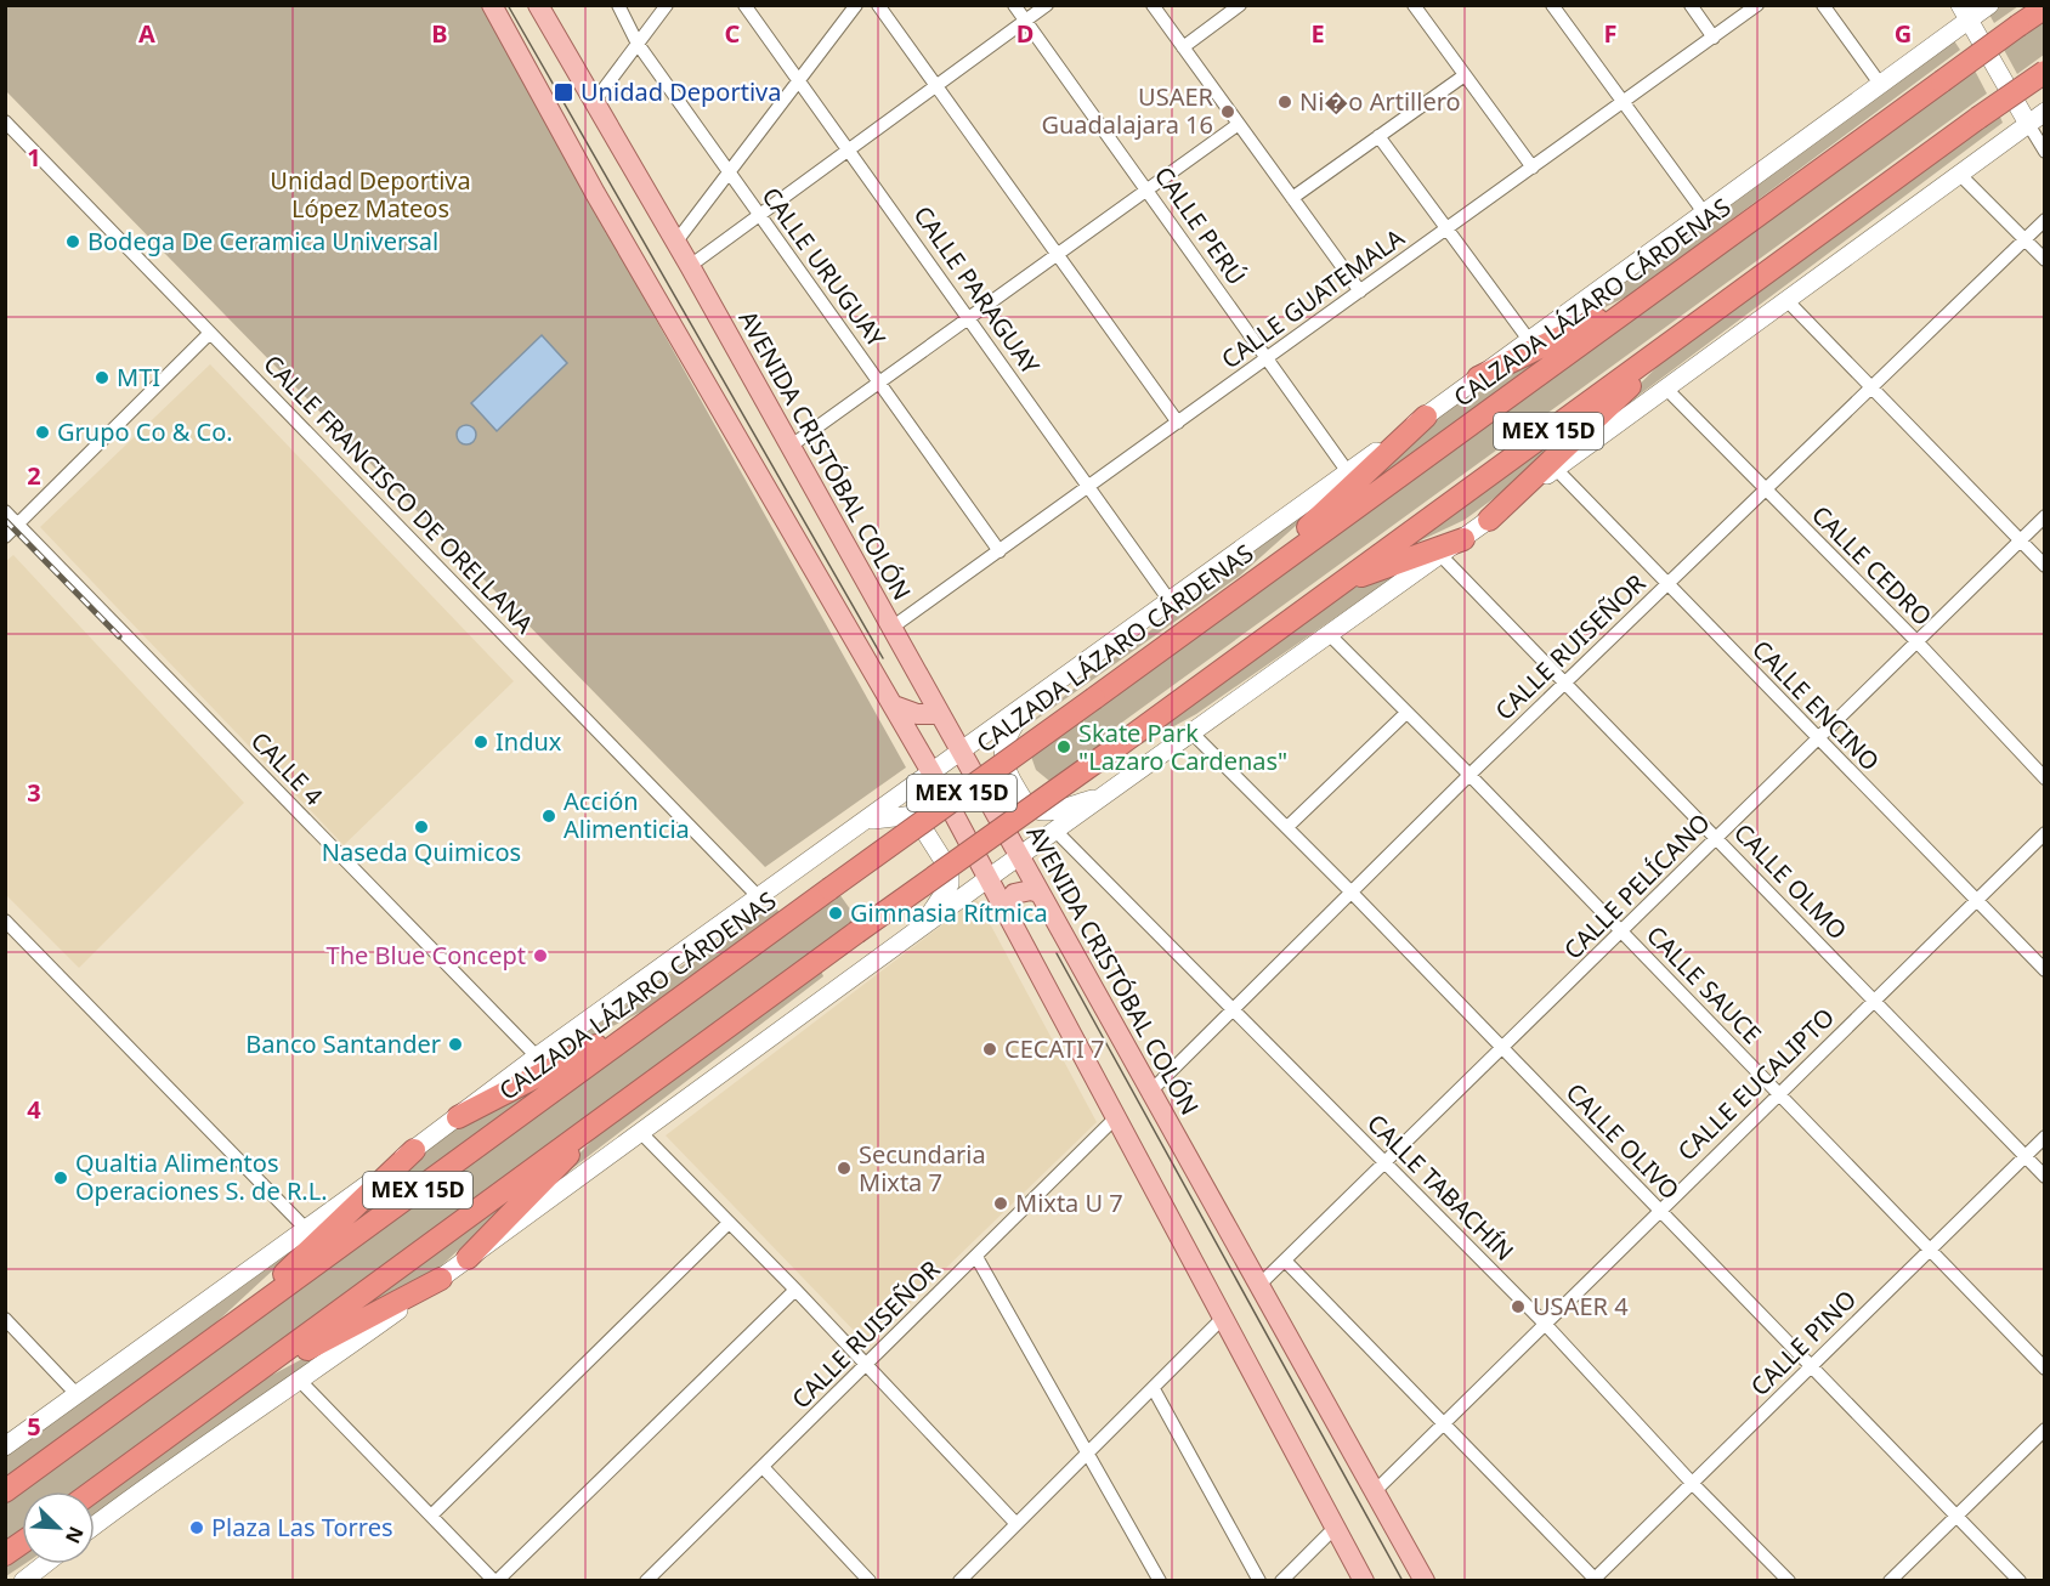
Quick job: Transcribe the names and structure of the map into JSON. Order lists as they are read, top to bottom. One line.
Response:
{"streets":{"highway":["CALZADA LÁZARO CÁRDENAS","MEX 15D"],"main road":["AVENIDA CRISTÓBAL COLÓN"],"street":["CALLE PERÚ","CALLE URUGUAY","CALLE PARAGUAY","CALLE GUATEMALA","CALLE FRANCISCO DE ORELLANA","CALLE CEDRO","CALLE RUISEÑOR","CALLE ENCINO","CALLE 4","CALLE OLMO","CALLE PELÍCANO","CALLE SAUCE","CALLE EUCALIPTO","CALLE OLIVO","CALLE TABACHÍN","CALLE PINO"]},"crossings":[["CALLE PERÚ","CALLE GUATEMALA"],["CALLE PERÚ","CALZADA LÁZARO CÁRDENAS"],["CALLE URUGUAY","CALLE GUATEMALA"],["CALLE PARAGUAY","CALLE GUATEMALA"],["CALLE PARAGUAY","CALZADA LÁZARO CÁRDENAS"],["CALLE GUATEMALA","AVENIDA CRISTÓBAL COLÓN"],["CALZADA LÁZARO CÁRDENAS","AVENIDA CRISTÓBAL COLÓN"],["CALZADA LÁZARO CÁRDENAS","CALLE FRANCISCO DE ORELLANA"],["CALZADA LÁZARO CÁRDENAS","CALLE 4"],["AVENIDA CRISTÓBAL COLÓN","CALLE RUISEÑOR"],["AVENIDA CRISTÓBAL COLÓN","CALLE PELÍCANO"],["AVENIDA CRISTÓBAL COLÓN","CALLE EUCALIPTO"],["CALLE CEDRO","CALLE RUISEÑOR"],["CALLE CEDRO","CALLE PELÍCANO"],["CALLE RUISEÑOR","CALLE ENCINO"],["CALLE RUISEÑOR","CALLE OLMO"],["CALLE RUISEÑOR","CALLE SAUCE"],["CALLE RUISEÑOR","CALLE OLIVO"],["CALLE RUISEÑOR","CALLE TABACHÍN"],["CALLE ENCINO","CALLE PELÍCANO"],["CALLE ENCINO","CALLE EUCALIPTO"],["CALLE OLMO","CALLE PELÍCANO"],["CALLE OLMO","CALLE EUCALIPTO"],["CALLE OLMO","CALLE PINO"],["CALLE PELÍCANO","CALLE SAUCE"],["CALLE PELÍCANO","CALLE OLIVO"],["CALLE PELÍCANO","CALLE TABACHÍN"],["CALLE SAUCE","CALLE EUCALIPTO"],["CALLE SAUCE","CALLE PINO"],["CALLE EUCALIPTO","CALLE OLIVO"],["CALLE EUCALIPTO","CALLE TABACHÍN"],["CALLE OLIVO","CALLE PINO"],["CALLE TABACHÍN","CALLE PINO"]],"parks":["Unidad Deportiva López Mateos"],"places":{"transit":["Unidad Deportiva"],"other":["Ni�o Artillero","USAER Guadalajara 16","Bodega De Ceramica Universal","MTI","Grupo Co & Co.","Indux","Skate Park \"Lazaro Cardenas\"","Acción Alimenticia","Naseda Quimicos","Gimnasia Rítmica","The Blue Concept","Banco Santander","CECATI 7","Secundaria Mixta 7","Qualtia Alimentos Operaciones S. de R.L.","Mixta U 7","USAER 4","Plaza Las Torres"]},"north":"bottom right","grid":{"columns":["A","B","C","D","E","F","G"],"rows":["1","2","3","4","5"]}}
